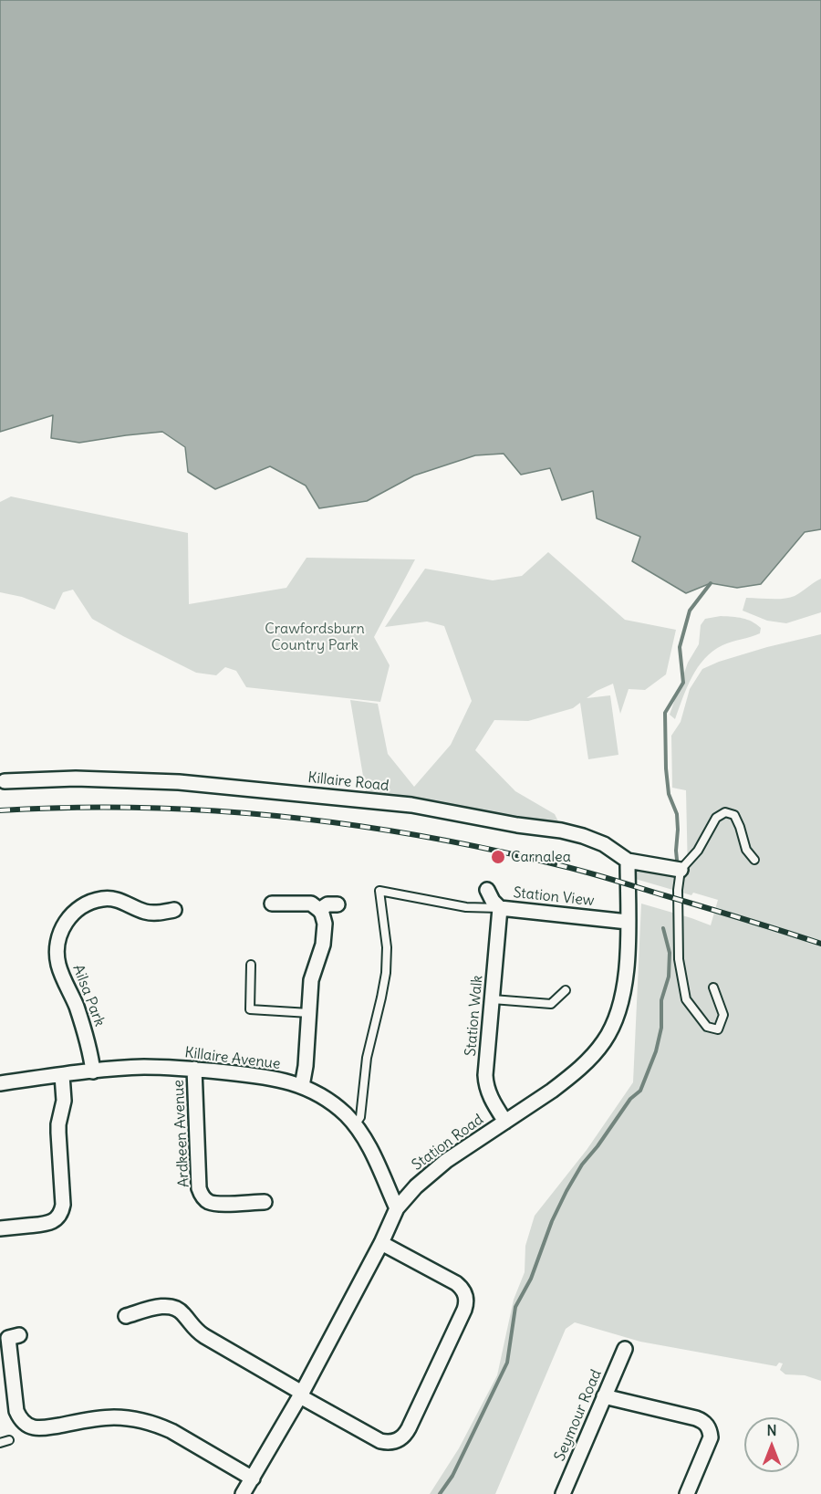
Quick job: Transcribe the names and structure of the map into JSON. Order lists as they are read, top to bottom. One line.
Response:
{"streets":{"street":["Killaire Road","Station View","Ailsa Park","Station Walk","Killaire Avenue","Ardkeen Avenue","Station Road","Seymour Road"]},"crossings":[["Killaire Road","Station Road"],["Station View","Station Walk"],["Station View","Station Road"],["Ailsa Park","Killaire Avenue"],["Station Walk","Station Road"],["Killaire Avenue","Ardkeen Avenue"],["Killaire Avenue","Station Road"]],"parks":["Crawfordsburn Country Park"],"places":["Carnalea"],"north":"top"}
